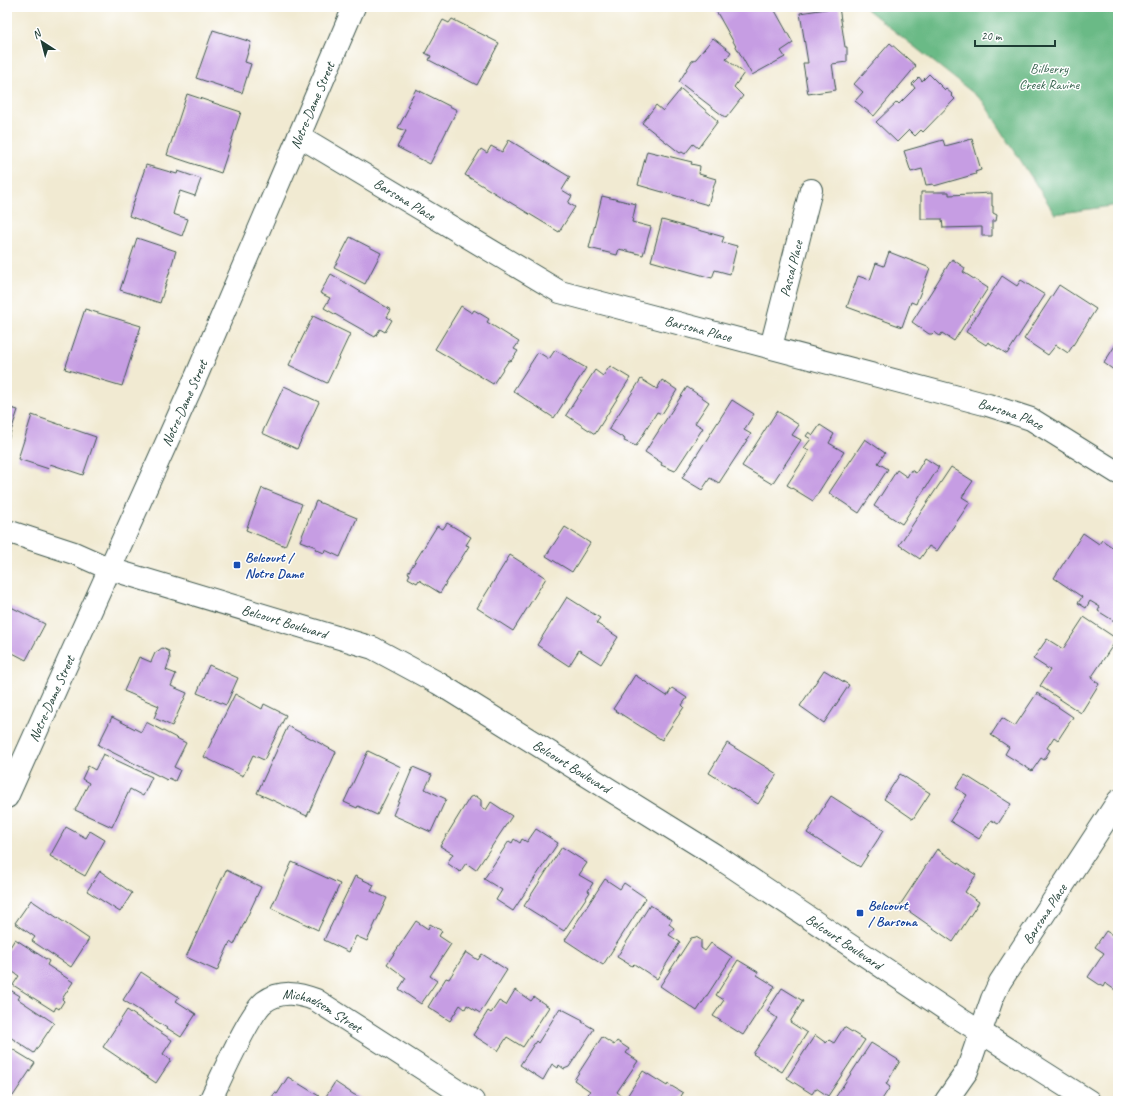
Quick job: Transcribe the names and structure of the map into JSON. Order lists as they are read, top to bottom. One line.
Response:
{"streets":{"street":["Notre-Dame Street","Barsona Place","Pascal Place","Belcourt Boulevard","Michaelsem Street"]},"crossings":[["Notre-Dame Street","Barsona Place"],["Notre-Dame Street","Belcourt Boulevard"],["Barsona Place","Pascal Place"],["Barsona Place","Belcourt Boulevard"]],"parks":["Bilberry Creek Ravine"],"places":{"transit":["Belcourt / Notre Dame","Belcourt / Barsona"]},"scale_bar":"20 m","north":"top left"}
